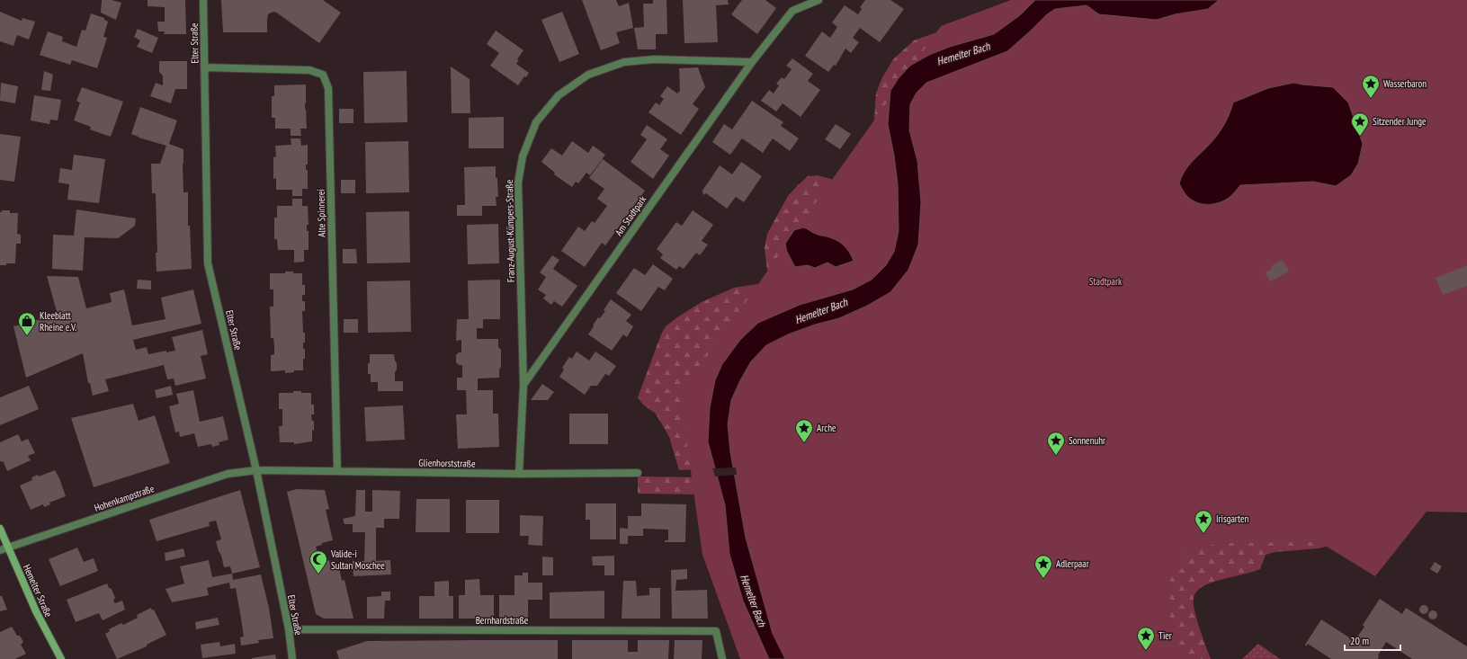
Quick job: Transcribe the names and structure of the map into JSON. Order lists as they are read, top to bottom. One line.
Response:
{"streets":{"main road":["Hemelter Straße"],"street":["Elter Straße","Alte Spinnerei","Am Stadtpark","Franz-August-Kümpers-Straße","Glienhorststraße","Hohenkampstraße","Bernhardstraße"]},"crossings":[["Elter Straße","Alte Spinnerei"],["Elter Straße","Glienhorststraße"],["Elter Straße","Hohenkampstraße"],["Elter Straße","Bernhardstraße"],["Alte Spinnerei","Glienhorststraße"],["Am Stadtpark","Franz-August-Kümpers-Straße"],["Glienhorststraße","Hohenkampstraße"],["Hohenkampstraße","Hemelter Straße"]],"water":["Hemelter Bach"],"parks":["Stadtpark"],"places":{"place":["Wasserbaron","Sitzender Junge","Arche","Sonnenuhr","Irisgarten","Adlerpaar","Tier"],"shop":["Kleeblatt Rheine e.V."],"mosque":["Valide-i Sultan Moschee"]},"scale_bar":"20 m"}
